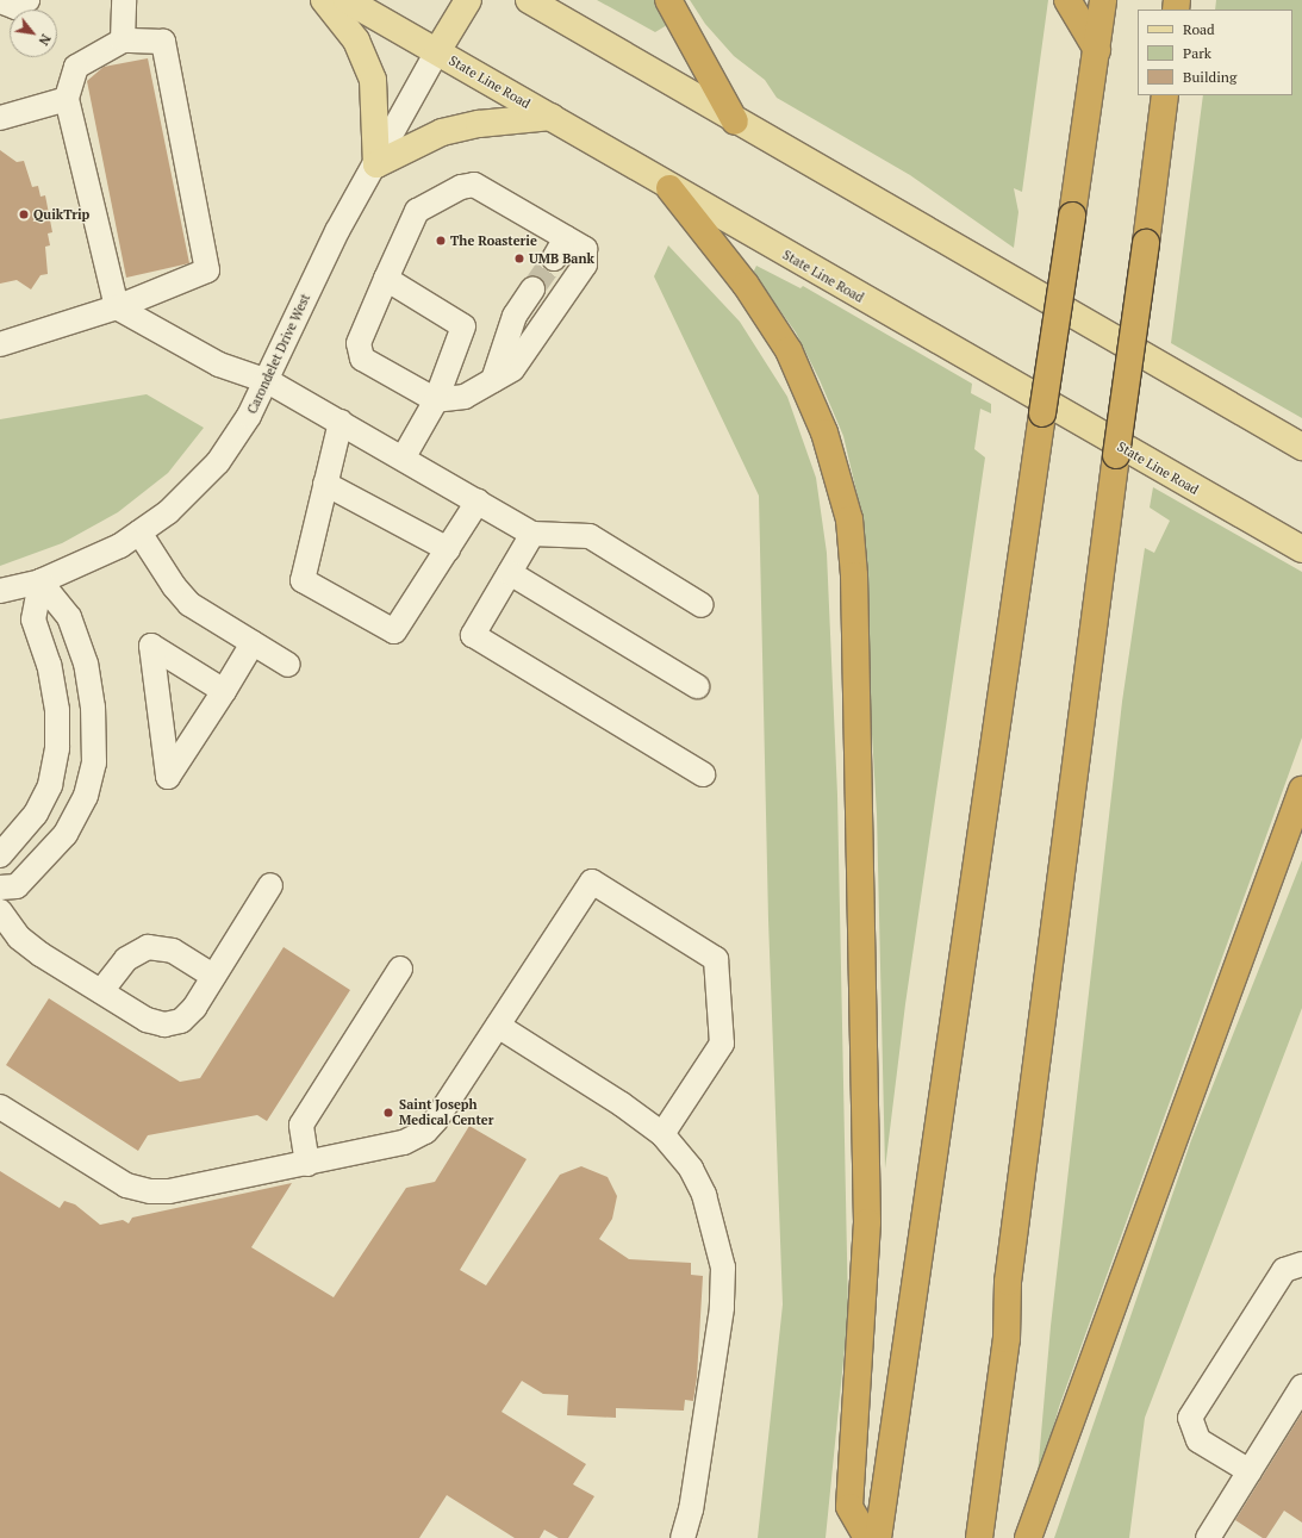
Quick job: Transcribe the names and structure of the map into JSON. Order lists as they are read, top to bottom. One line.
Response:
{"streets":{"main road":["State Line Road"],"street":["Carondelet Drive West"]},"crossings":[["State Line Road","Carondelet Drive West"]],"places":["QuikTrip","The Roasterie","UMB Bank","Saint Joseph Medical Center"],"legend":["Road","Park","Building"],"north":"bottom right"}
